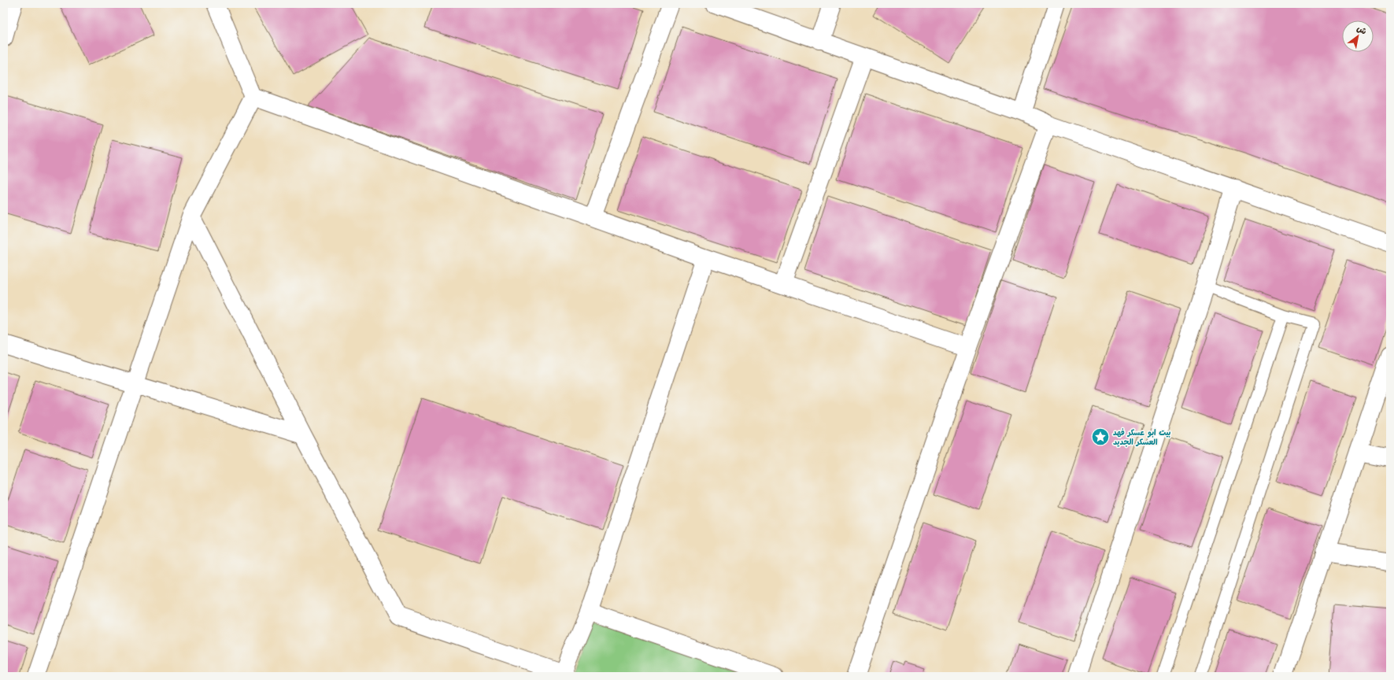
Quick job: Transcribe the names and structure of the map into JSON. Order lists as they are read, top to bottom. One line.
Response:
{"places":{"place":["بيت ابو عسكر فهد العسكر الجديد"]},"north":"top right"}
